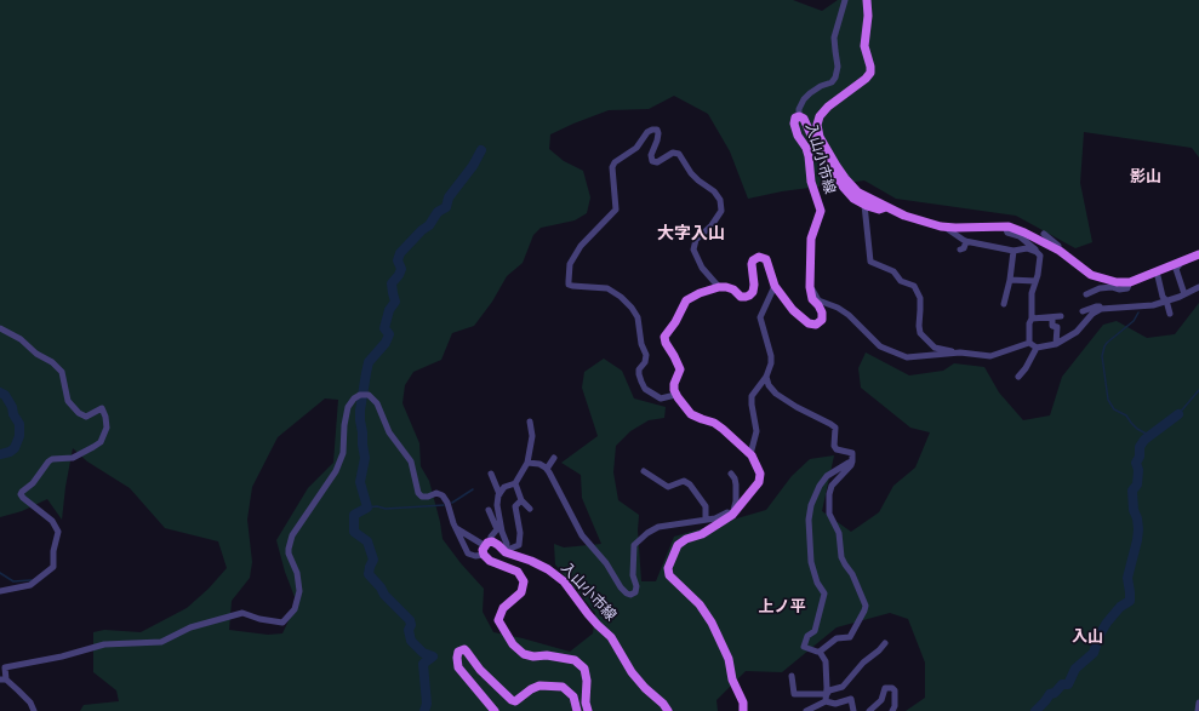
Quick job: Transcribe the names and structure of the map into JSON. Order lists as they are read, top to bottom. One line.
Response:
{"streets":{"main road":["入山小市線"]},"districts":["影山","大字入山","上ノ平","入山"]}
